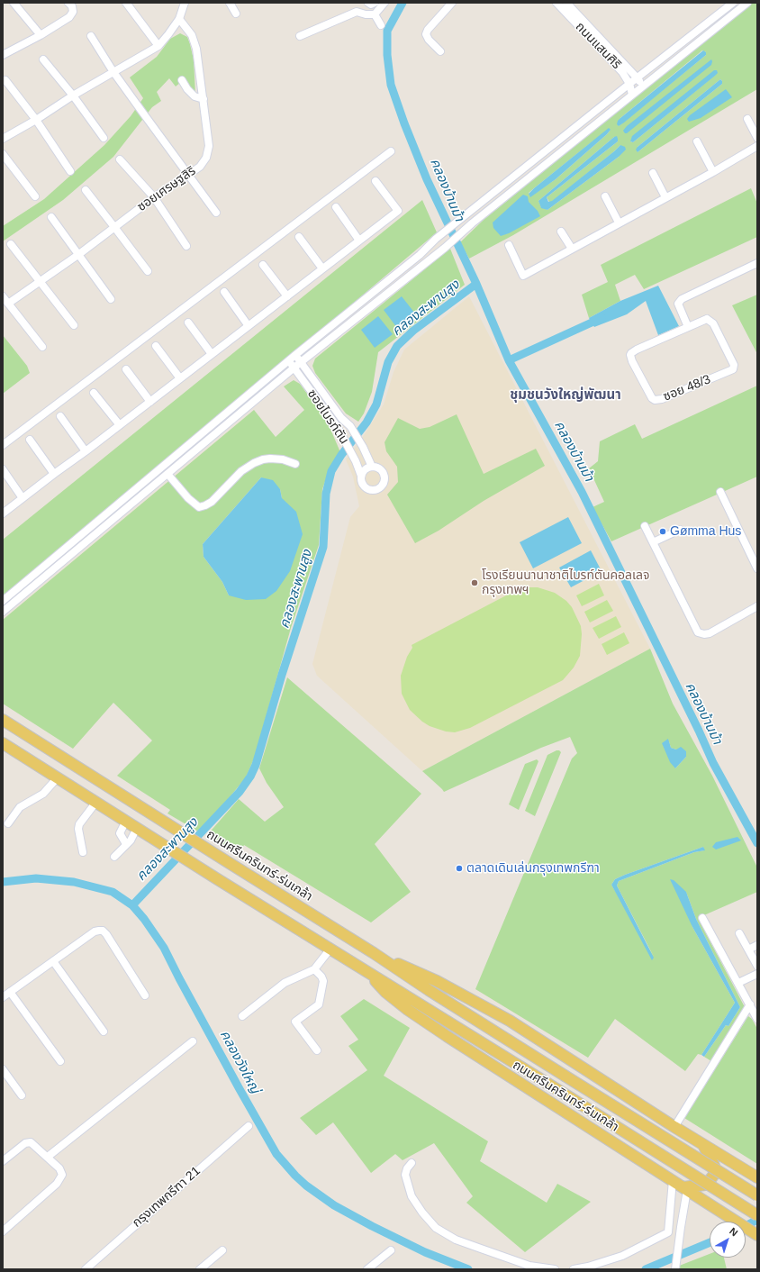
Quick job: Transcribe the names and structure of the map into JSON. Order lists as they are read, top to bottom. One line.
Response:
{"streets":{"main road":["ถนนศรีนครินทร์-ร่มเกล้า"],"street":["ถนนแสนศิริ","ซอยเศรษฐสิริ","ซอย 48/3","ซอยไบรท์ตัน","กรุงเทพกรีฑา 21"]},"districts":["ชุมชนวังใหญ่พัฒนา"],"water":["คลองบ้านม้า","คลองสะพานสูง","คลองวังใหญ่"],"places":["Gømma Hus","โรงเรียนนานาชาติไบรท์ตันคอลเลจ กรุงเทพฯ","ตลาดเดินเล่นกรุงเทพกรีฑา"],"north":"top right"}
